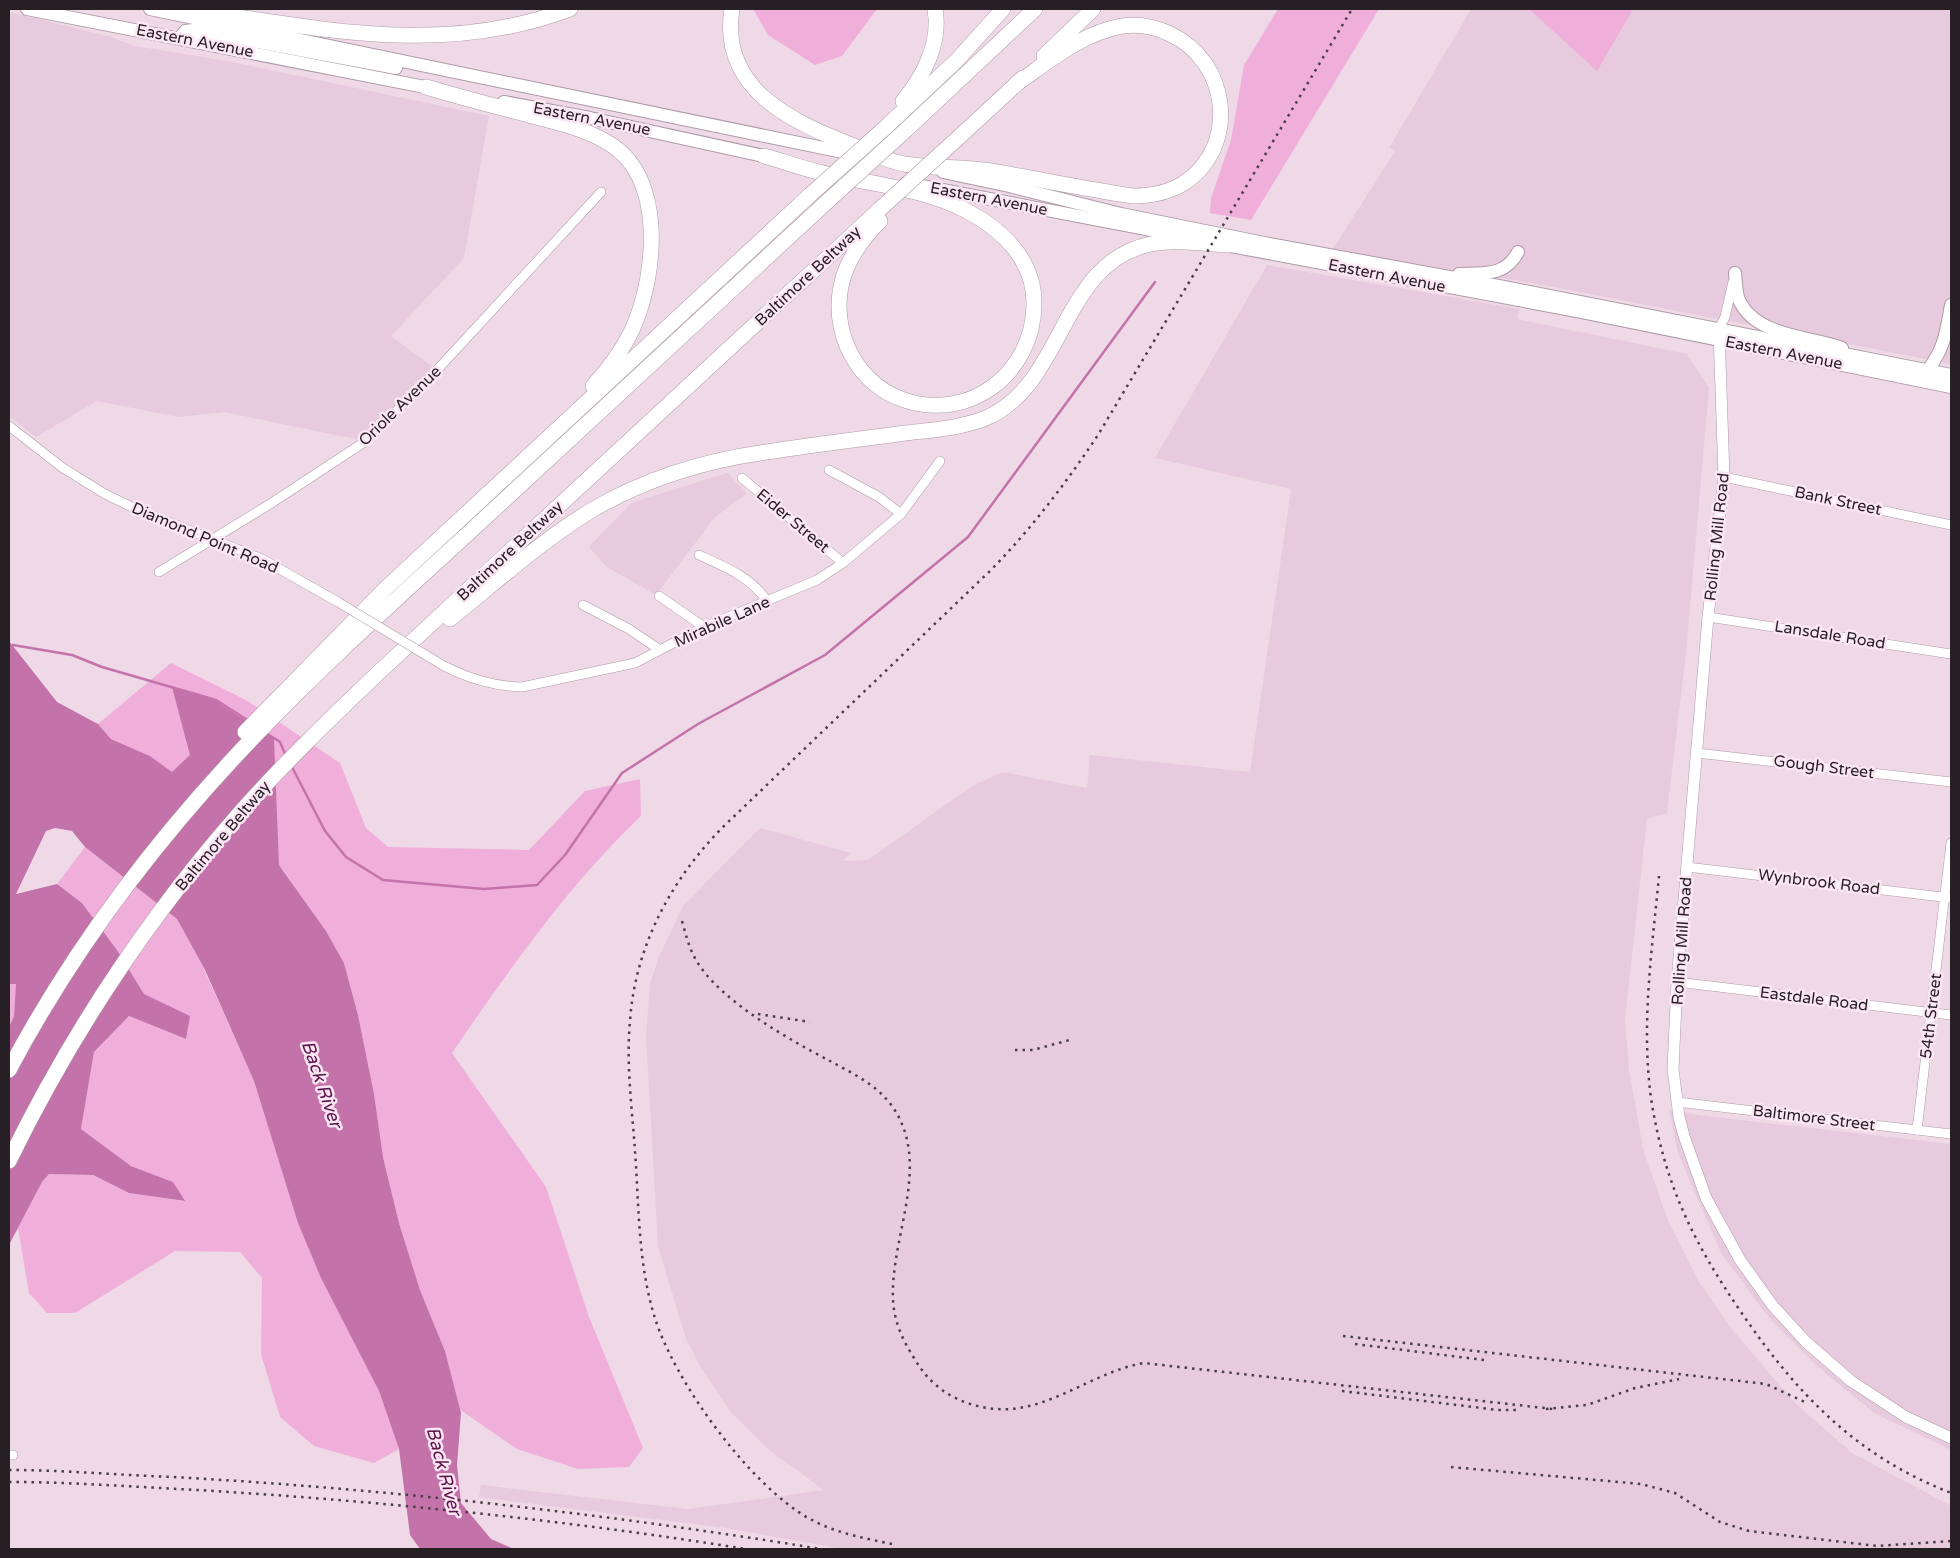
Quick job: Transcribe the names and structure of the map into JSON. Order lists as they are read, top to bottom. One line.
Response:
{"streets":{"highway":["Baltimore Beltway"],"main road":["Eastern Avenue"],"street":["Oriole Avenue","Bank Street","Eider Street","Rolling Mill Road","Diamond Point Road","Mirabile Lane","Lansdale Road","Gough Street","Wynbrook Road","Eastdale Road","54th Street","Baltimore Street"]},"crossings":[["Eastern Avenue","Rolling Mill Road"],["Oriole Avenue","Diamond Point Road"],["Bank Street","Rolling Mill Road"],["Eider Street","Mirabile Lane"],["Rolling Mill Road","Lansdale Road"],["Rolling Mill Road","Gough Street"],["Rolling Mill Road","Wynbrook Road"],["Rolling Mill Road","Eastdale Road"],["Rolling Mill Road","Baltimore Street"],["Diamond Point Road","Mirabile Lane"],["Wynbrook Road","54th Street"],["Eastdale Road","54th Street"],["54th Street","Baltimore Street"]],"water":["Back River"]}
